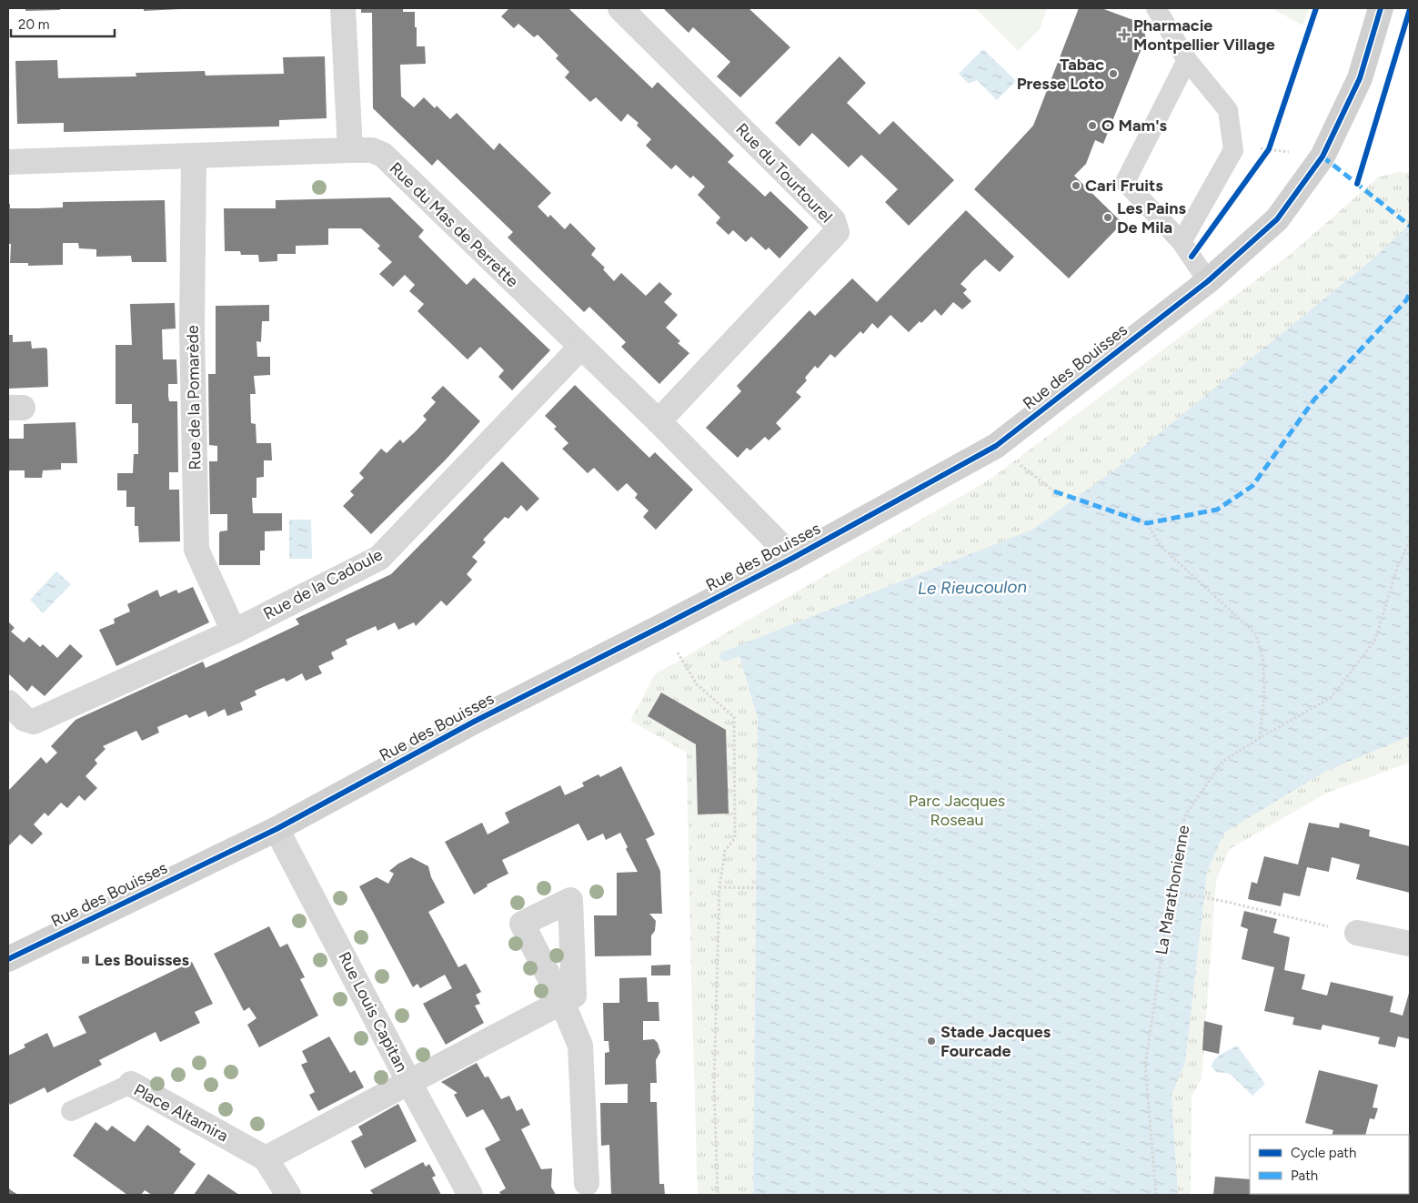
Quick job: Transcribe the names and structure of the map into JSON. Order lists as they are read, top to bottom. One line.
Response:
{"streets":{"street":["Rue du Tourtourel","Rue du Mas de Perrette","Rue des Bouisses","Rue de la Pomarède","Rue de la Cadoule","Rue Louis Capitan","Place Altamira"],"path":["La Marathonienne"]},"crossings":[["Rue du Tourtourel","Rue du Mas de Perrette"],["Rue du Mas de Perrette","Rue des Bouisses"],["Rue du Mas de Perrette","Rue de la Pomarède"],["Rue du Mas de Perrette","Rue de la Cadoule"],["Rue des Bouisses","Rue Louis Capitan"],["Rue de la Pomarède","Rue de la Cadoule"]],"water":["Le Rieucoulon"],"parks":["Parc Jacques Roseau"],"places":{"health":["Pharmacie Montpellier Village"],"other":["Tabac Presse Loto","O Mam's","Cari Fruits","Les Pains De Mila","Stade Jacques Fourcade"],"transit":["Les Bouisses"]},"legend":["Cycle path","Path"],"scale_bar":"20 m"}
